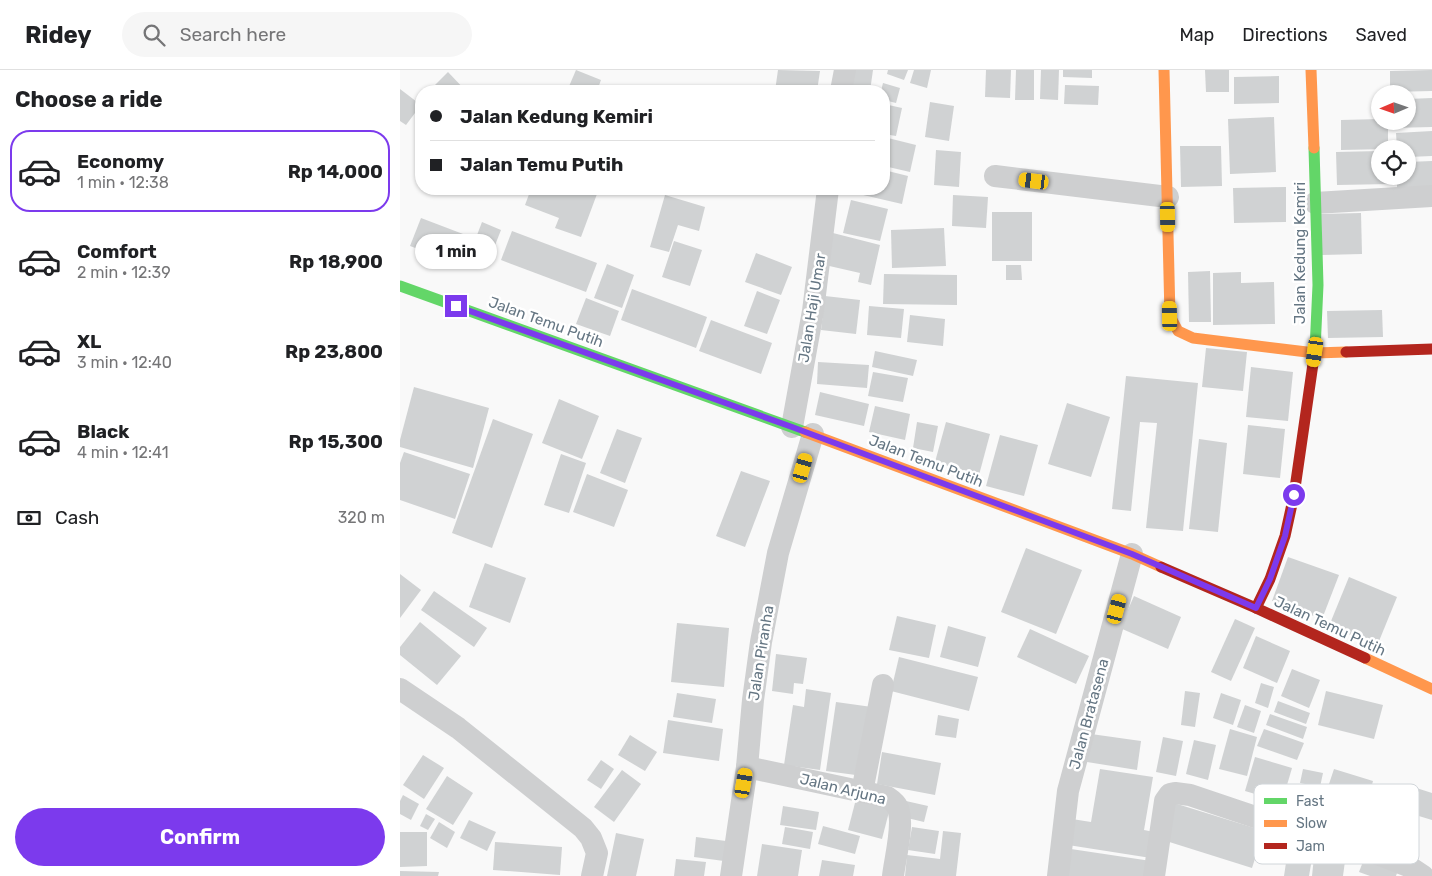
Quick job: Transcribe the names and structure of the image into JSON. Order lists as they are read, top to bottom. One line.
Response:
{"streets":{"street":["Jalan Kedung Kemiri","Jalan Haji Umar","Jalan Temu Putih","Jalan Piranha","Jalan Bratasena","Jalan Arjuna"]},"crossings":[["Jalan Kedung Kemiri","Jalan Temu Putih"],["Jalan Haji Umar","Jalan Temu Putih"],["Jalan Temu Putih","Jalan Piranha"],["Jalan Temu Putih","Jalan Bratasena"],["Jalan Piranha","Jalan Arjuna"]],"legend":["Fast","Slow","Jam"],"north":"left","page":{"header":"Ridey","search":"Search here","nav":["Map","Directions","Saved"],"heading":"Choose a ride","banner":["Jalan Kedung Kemiri","Jalan Temu Putih"],"list":[{"name":"Economy","note":"1 min · 12:38","value":"Rp 14,000"},{"name":"Comfort","note":"2 min · 12:39","value":"Rp 18,900"},{"name":"XL","note":"3 min · 12:40","value":"Rp 23,800"},{"name":"Black","note":"4 min · 12:41","value":"Rp 15,300"}],"bubble":"1 min","pay":["Cash","320 m"],"buttons":"Confirm"}}
